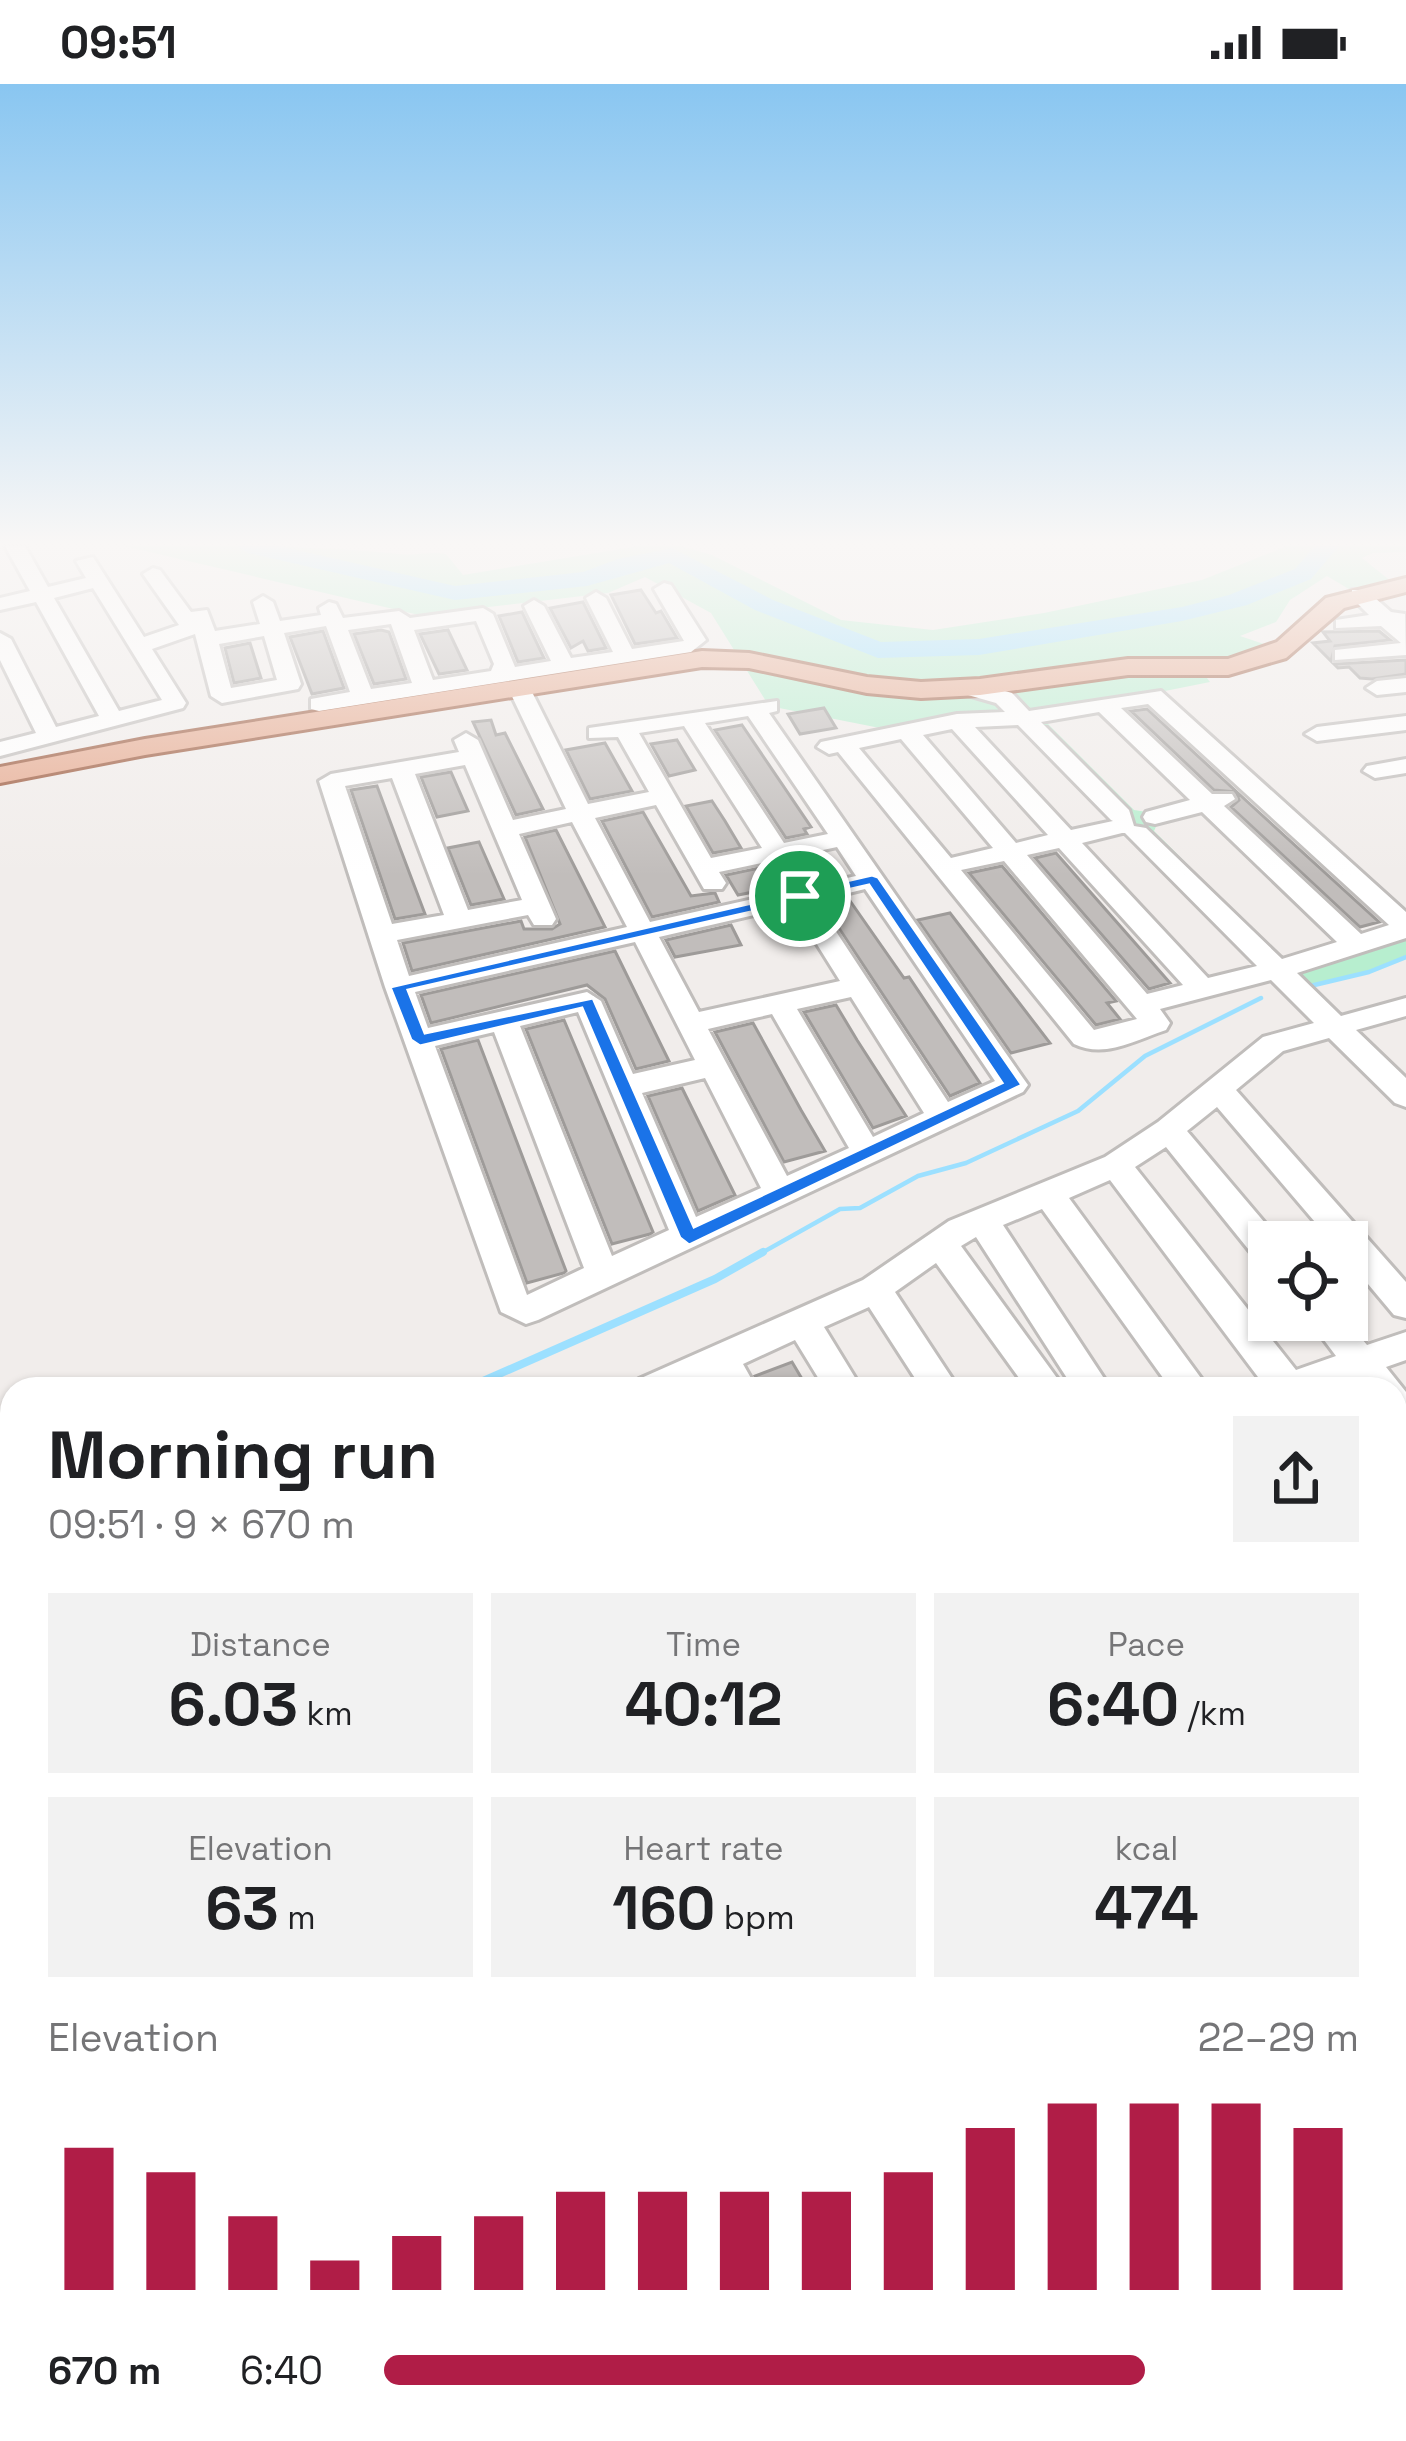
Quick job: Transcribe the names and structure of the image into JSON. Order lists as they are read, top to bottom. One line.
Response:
{"page":{"status":"09:51","heading":["Morning run","09:51 · 9 × 670 m"],"stats":[["Distance","6.03 km"],["Time","40:12"],["Pace","6:40 /km"],["Elevation","63 m"],["Heart rate","160 bpm"],["kcal","474"]],"chart":["Elevation","22–29 m"],"list":[{"name":"670 m","note":"6:40"}]}}
